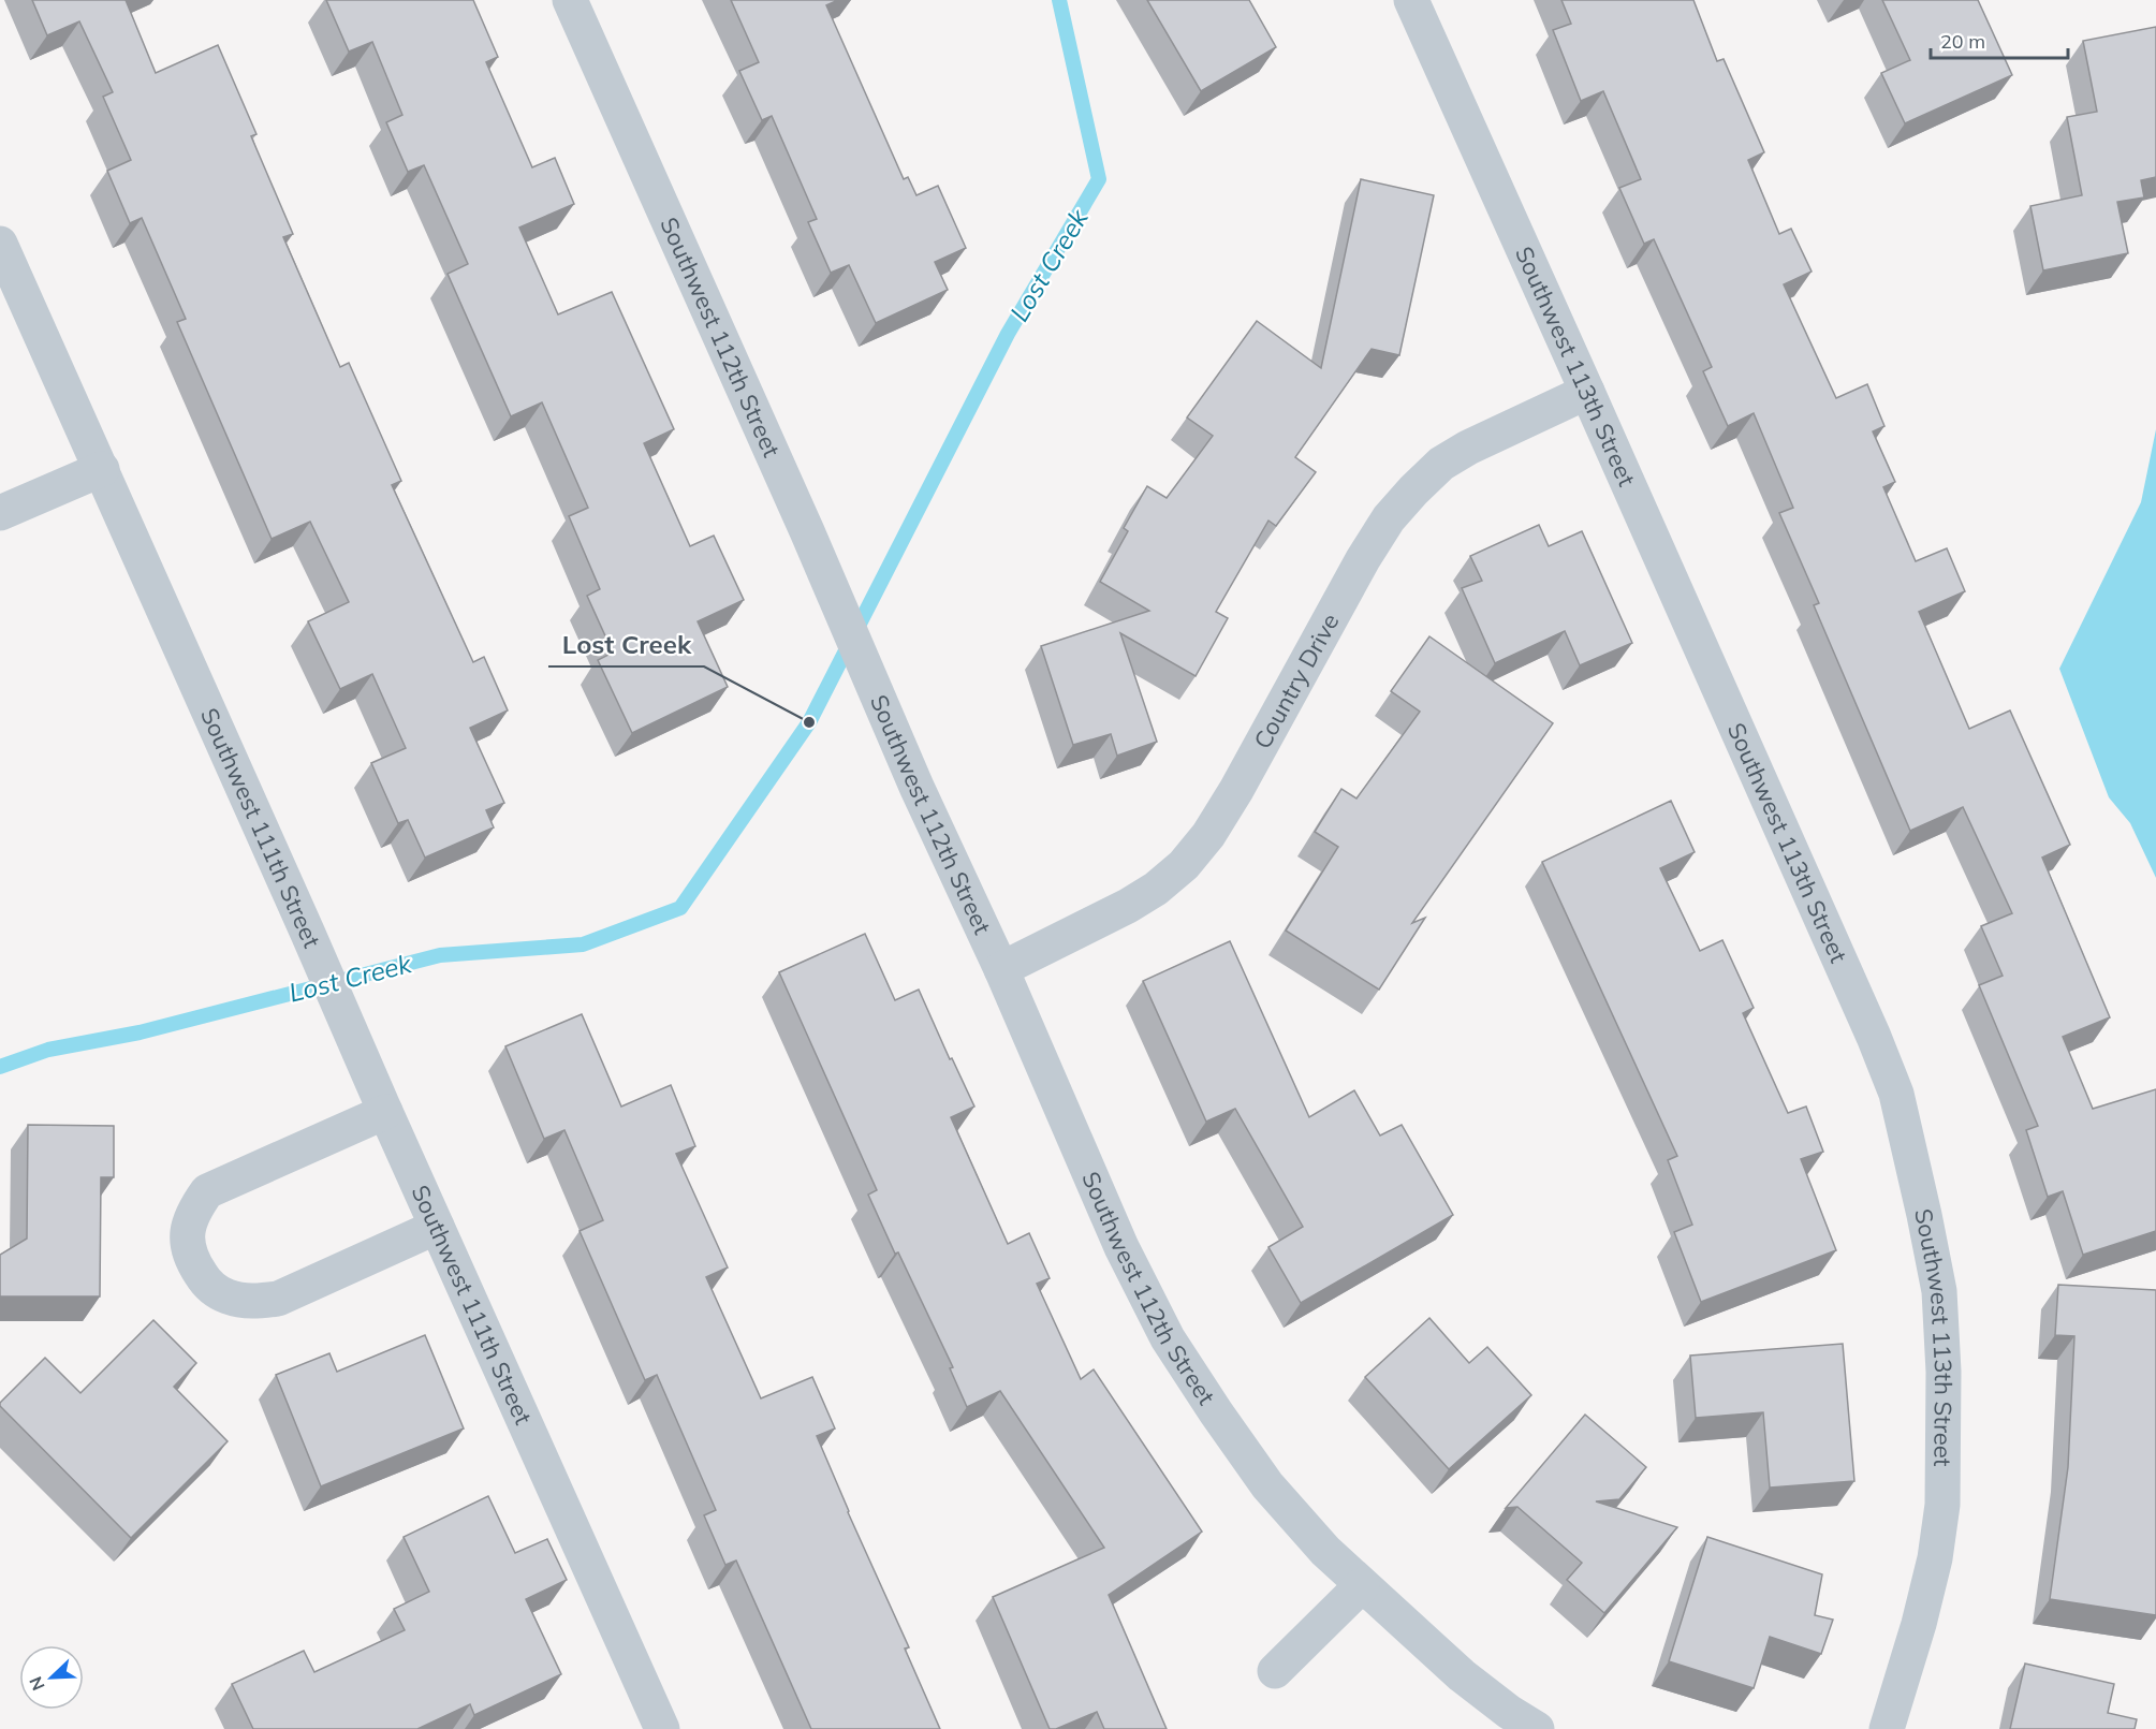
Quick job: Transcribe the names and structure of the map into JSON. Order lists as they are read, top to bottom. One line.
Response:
{"streets":{"street":["Southwest 112th Street","Southwest 113th Street","Country Drive","Southwest 111th Street"]},"crossings":[["Southwest 112th Street","Country Drive"],["Southwest 113th Street","Country Drive"]],"water":["Lost Creek"],"places":["Lost Creek"],"scale_bar":"20 m","north":"bottom left"}
